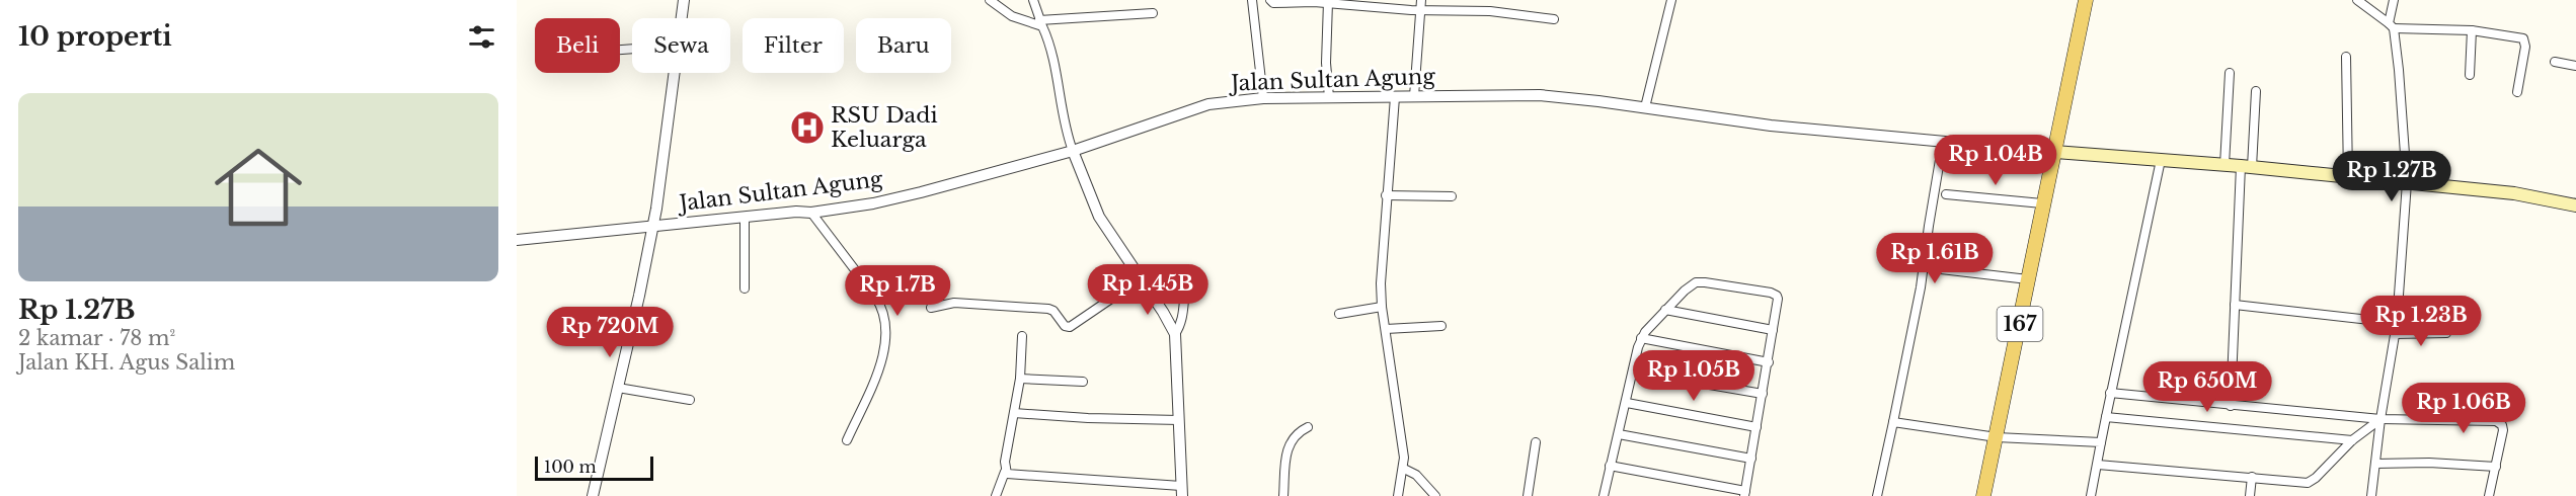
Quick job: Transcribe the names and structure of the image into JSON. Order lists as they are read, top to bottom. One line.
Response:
{"streets":{"main road":["167"],"street":["Jalan Sultan Agung"]},"crossings":[["Jalan Sultan Agung","167"]],"places":{"hospital":["RSU Dadi Keluarga"]},"scale_bar":"100 m","page":{"heading":"10 properti","chip":["Beli","Sewa","Filter","Baru"],"list":[{"name":"Rp 1.27B","note":"2 kamar · 78 m² · Jalan KH. Agus Salim"}],"price":["Rp 1.04B","Rp 1.27B","Rp 1.61B","Rp 1.45B","Rp 1.7B","Rp 1.23B","Rp 720M","Rp 1.05B","Rp 650M","Rp 1.06B"],"scale":"100 m"}}
